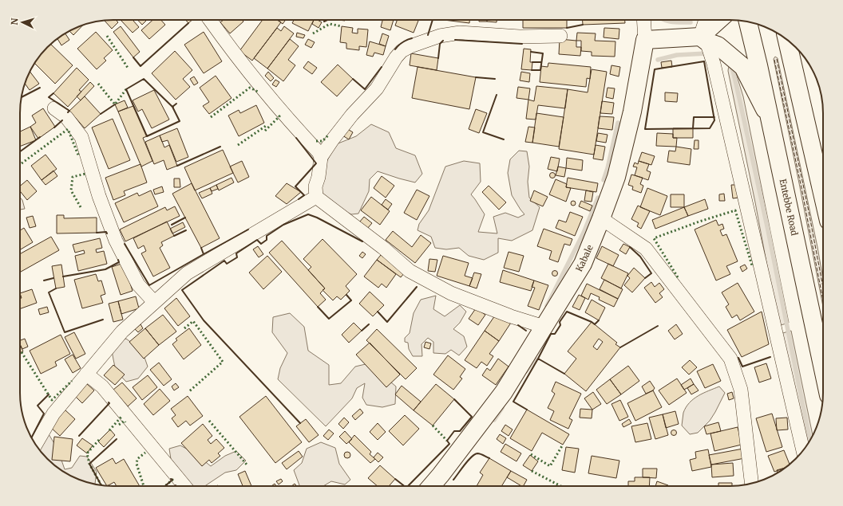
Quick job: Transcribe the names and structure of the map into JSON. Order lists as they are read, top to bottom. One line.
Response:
{"streets":{"main road":["Entebbe Road","Kabale"]},"north":"left"}
